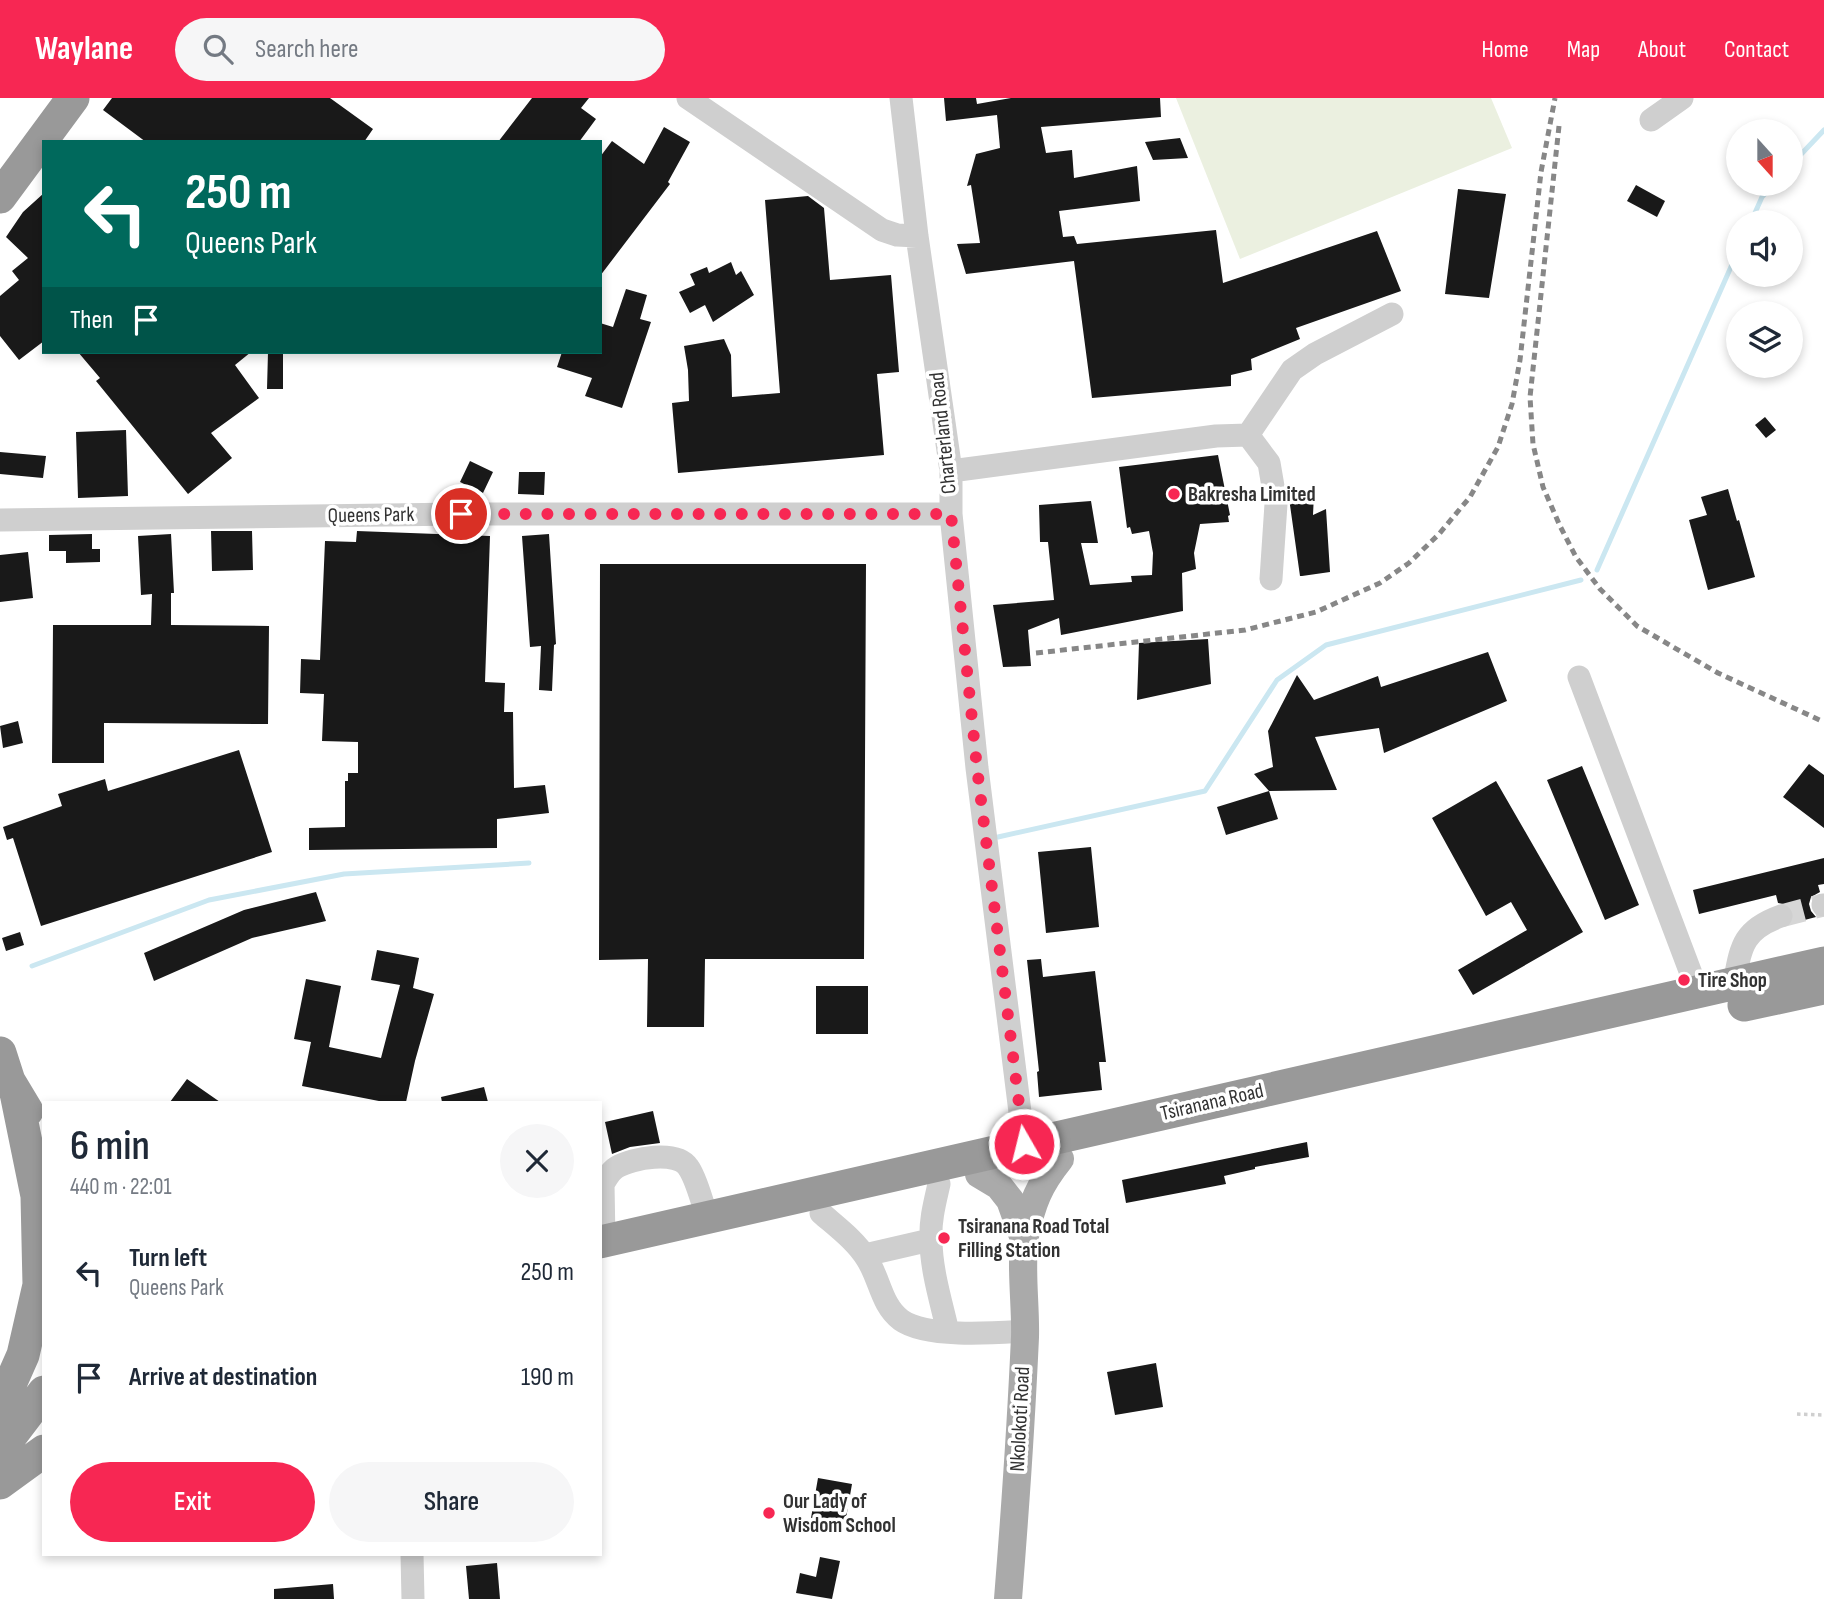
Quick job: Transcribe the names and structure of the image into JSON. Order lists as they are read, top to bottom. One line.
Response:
{"streets":{"highway":["Tsiranana Road"],"main road":["Nkolokoti Road"],"street":["Charterland Road","Queens Park"]},"crossings":[["Charterland Road","Queens Park"],["Charterland Road","Tsiranana Road"],["Tsiranana Road","Nkolokoti Road"]],"places":["Bakresha Limited","Tire Shop","Tsiranana Road Total Filling Station","Our Lady of Wisdom School"],"north":"bottom","page":{"header":"Waylane","search":"Search here","nav":["Home","Map","About","Contact"],"turn":["250 m","Queens Park"],"then":"Then","heading":["6 min","440 m · 22:01"],"list":[{"name":"Turn left","note":"Queens Park","value":"250 m"},{"name":"Arrive at destination","value":"190 m"}],"buttons":["Exit","Share"]}}
